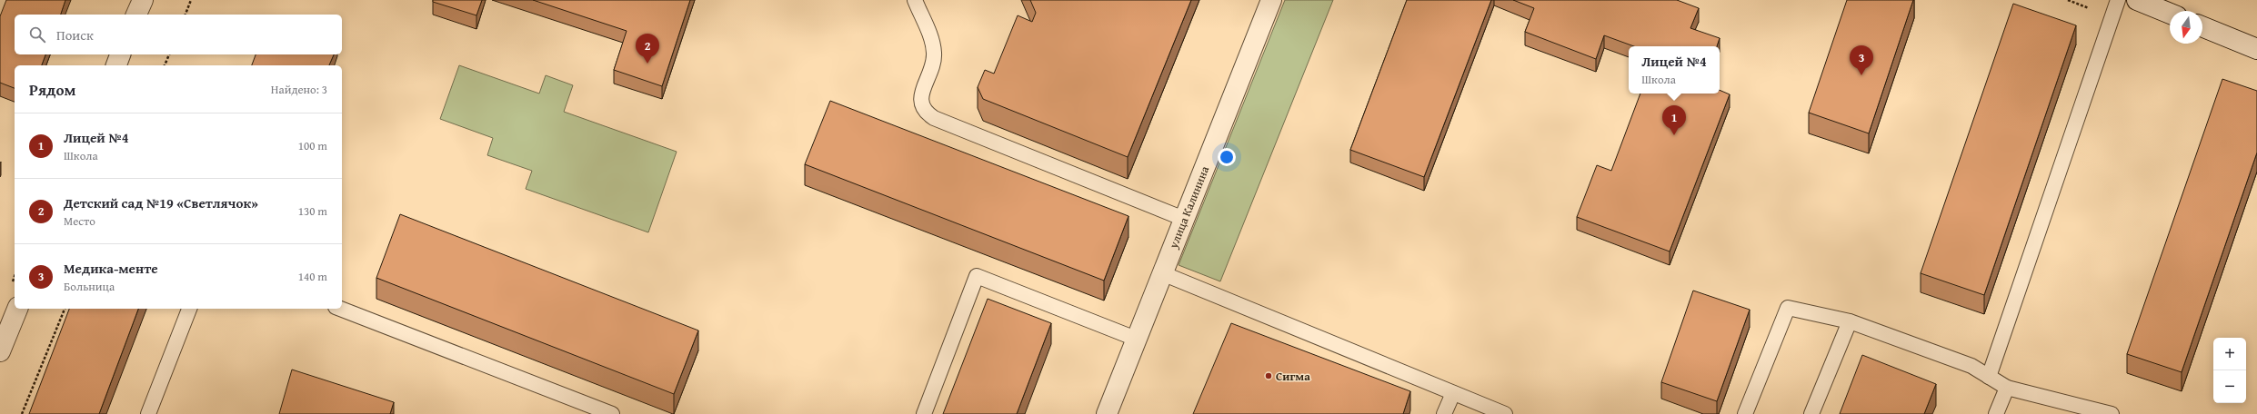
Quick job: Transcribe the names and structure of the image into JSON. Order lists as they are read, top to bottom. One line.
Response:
{"streets":{"street":["улица Калинина"]},"places":["Сигма"],"north":"bottom","page":{"search":"Поиск","pins":["2","3","1"],"popup":["Лицей №4","Школа"],"heading":["Рядом","Найдено: 3"],"list":[{"mark":"1","name":"Лицей №4","note":"Школа","value":"100 m"},{"mark":"2","name":"Детский сад №19 «Светлячок»","note":"Место","value":"130 m"},{"mark":"3","name":"Медика-менте","note":"Больница","value":"140 m"}],"map_buttons":["+","−"]}}
